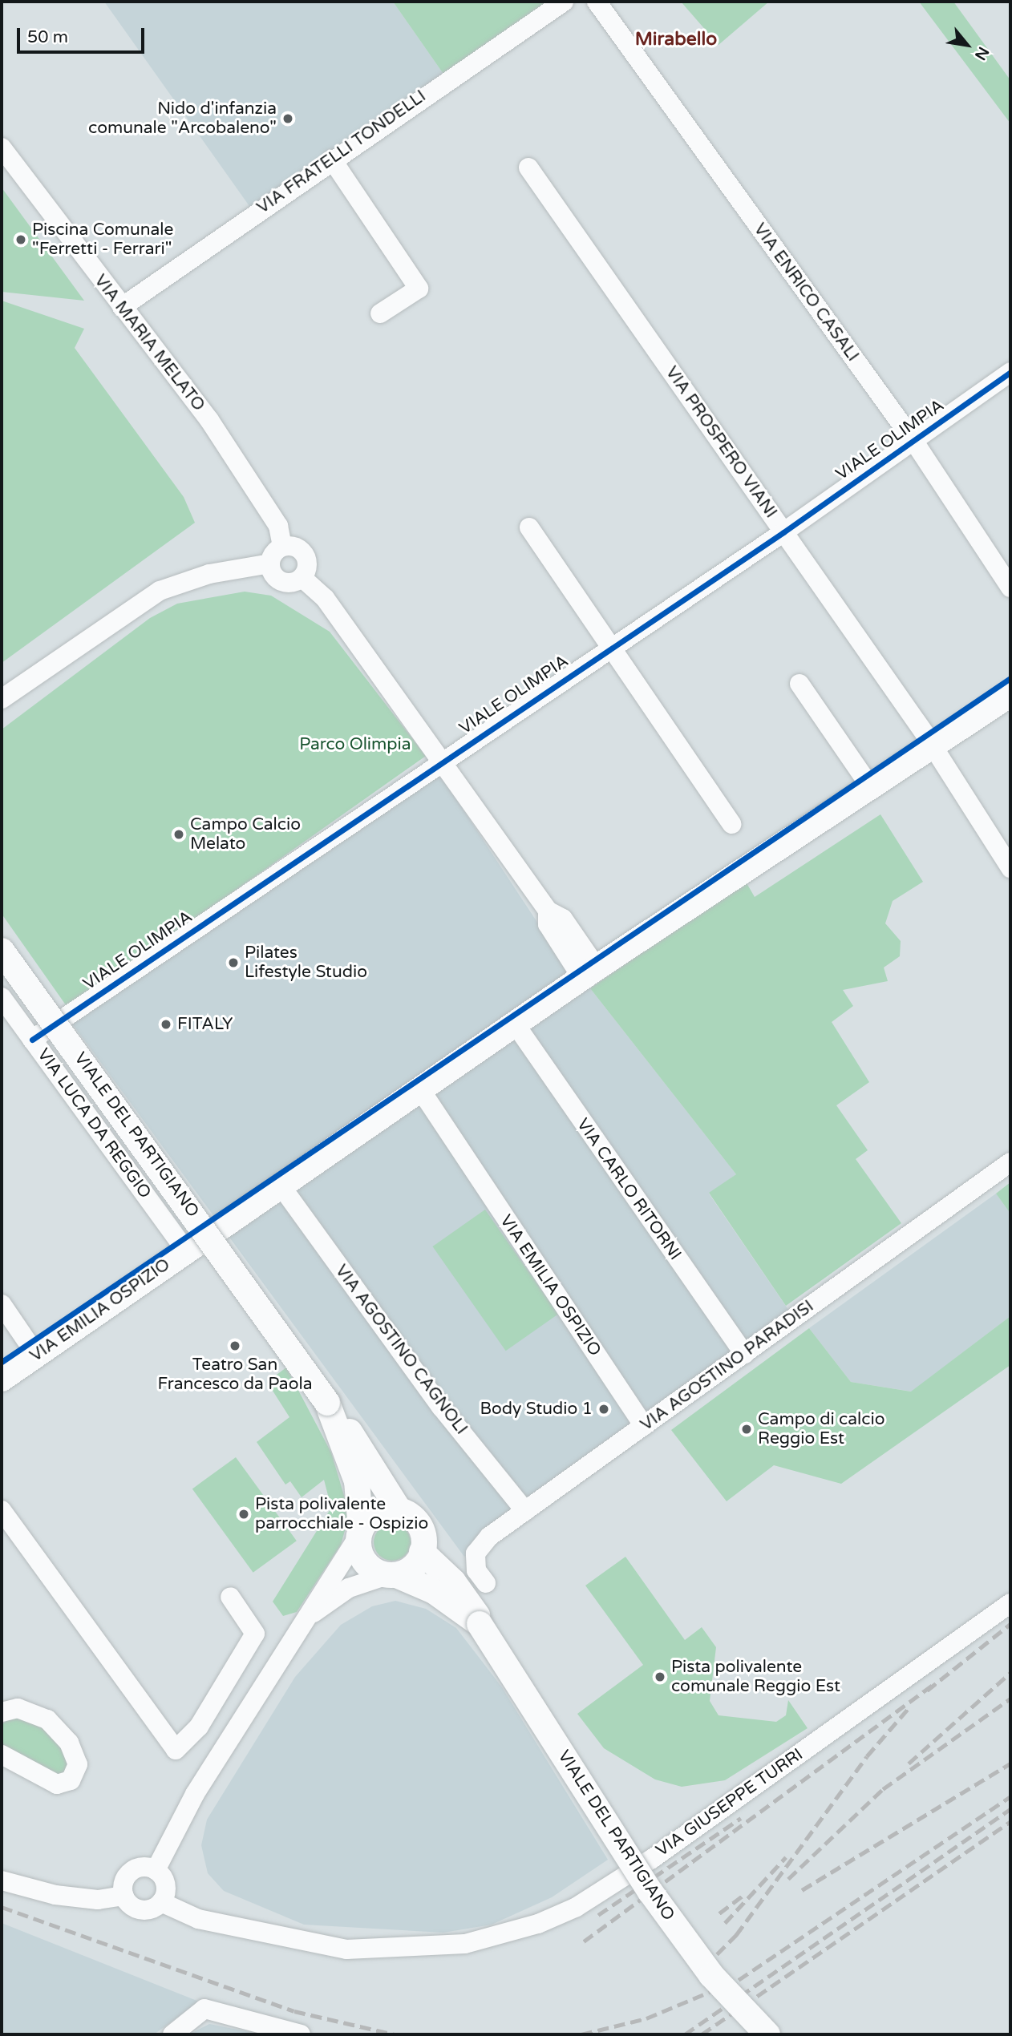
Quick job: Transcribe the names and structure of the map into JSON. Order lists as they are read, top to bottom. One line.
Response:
{"streets":{"main road":["VIALE DEL PARTIGIANO","VIA EMILIA OSPIZIO"],"street":["VIA FRATELLI TONDELLI","VIA ENRICO CASALI","VIA MARIA MELATO","VIALE OLIMPIA","VIA PROSPERO VIANI","VIA LUCA DA REGGIO","VIA CARLO RITORNI","VIA AGOSTINO CAGNOLI","VIA AGOSTINO PARADISI","VIA GIUSEPPE TURRI"]},"crossings":[["VIA FRATELLI TONDELLI","VIA MARIA MELATO"],["VIA ENRICO CASALI","VIALE OLIMPIA"],["VIALE OLIMPIA","VIA PROSPERO VIANI"],["VIALE OLIMPIA","VIA LUCA DA REGGIO"],["VIA PROSPERO VIANI","VIA EMILIA OSPIZIO"],["VIA LUCA DA REGGIO","VIA EMILIA OSPIZIO"],["VIA CARLO RITORNI","VIA EMILIA OSPIZIO"],["VIA CARLO RITORNI","VIA AGOSTINO PARADISI"],["VIA EMILIA OSPIZIO","VIA AGOSTINO CAGNOLI"],["VIA EMILIA OSPIZIO","VIA AGOSTINO PARADISI"],["VIA AGOSTINO CAGNOLI","VIA AGOSTINO PARADISI"]],"districts":["Mirabello"],"parks":["Parco Olimpia"],"places":["Nido d'infanzia comunale \"Arcobaleno\"","Piscina Comunale \"Ferretti - Ferrari\"","Campo Calcio Melato","Pilates Lifestyle Studio","FITALY","Teatro San Francesco da Paola","Body Studio 1","Campo di calcio Reggio Est","Pista polivalente parrocchiale - Ospizio","Pista polivalente comunale Reggio Est"],"scale_bar":"50 m","north":"bottom right"}
